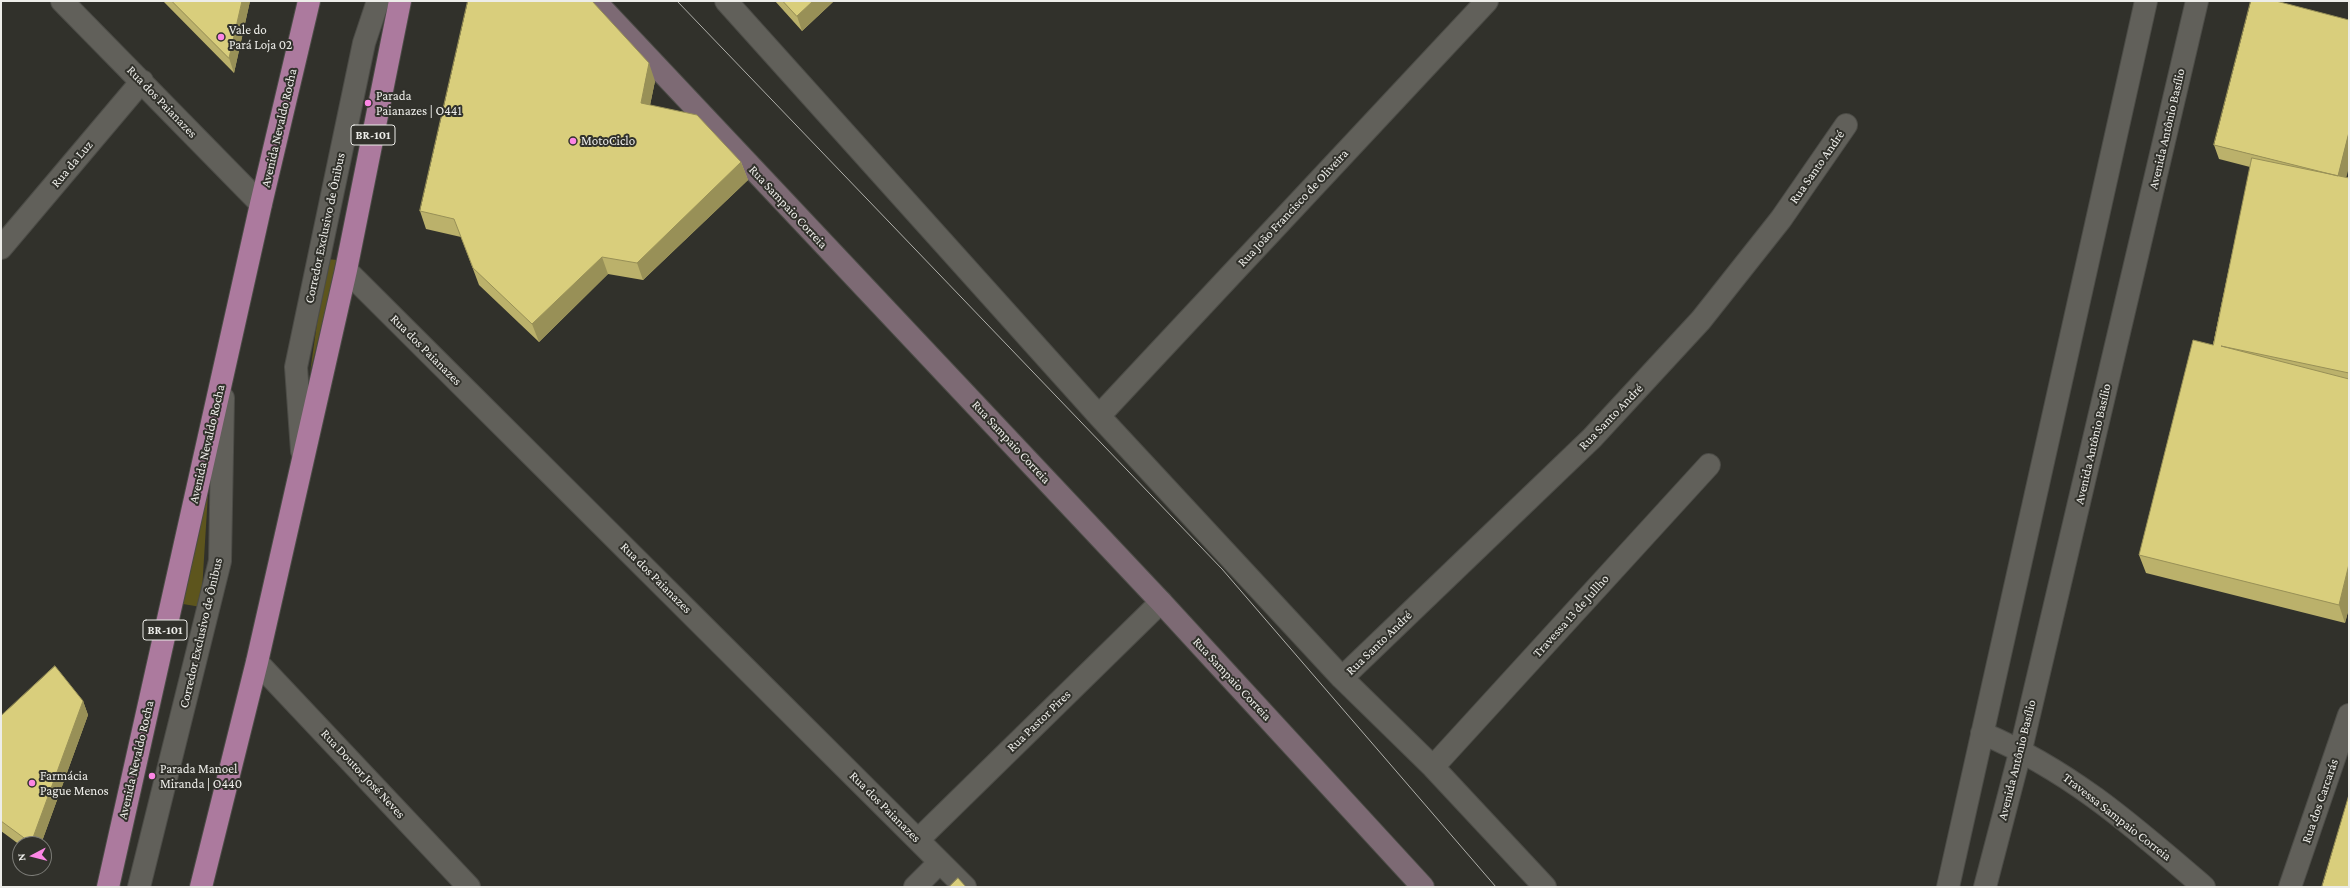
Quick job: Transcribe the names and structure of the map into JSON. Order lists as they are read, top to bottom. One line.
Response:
{"streets":{"highway":["Avenida Nevaldo Rocha","BR-101"],"main road":["Rua Sampaio Correia"],"street":["Rua dos Paianazes","Avenida Antônio Basílio","Rua da Luz","Rua Santo André","Rua João Francisco de Oliveira","Corredor Exclusivo de Ônibus","Travessa 13 de Jullho","Rua Pastor Pires","Rua Doutor José Neves","Rua dos Carcarás","Travessa Sampaio Correia"]},"crossings":[["Rua dos Paianazes","Avenida Nevaldo Rocha"],["Rua dos Paianazes","BR-101"],["Rua dos Paianazes","Rua da Luz"],["Rua dos Paianazes","Rua Pastor Pires"],["Avenida Nevaldo Rocha","Corredor Exclusivo de Ônibus"],["Avenida Antônio Basílio","Travessa Sampaio Correia"],["BR-101","Corredor Exclusivo de Ônibus"],["BR-101","Rua Doutor José Neves"],["Rua Sampaio Correia","Rua Pastor Pires"]],"places":["Vale do Pará Loja 02","Parada Paianazes | O441","MotoCiclo","Parada Manoel Miranda | O440","Farmácia Pague Menos"],"north":"left"}
